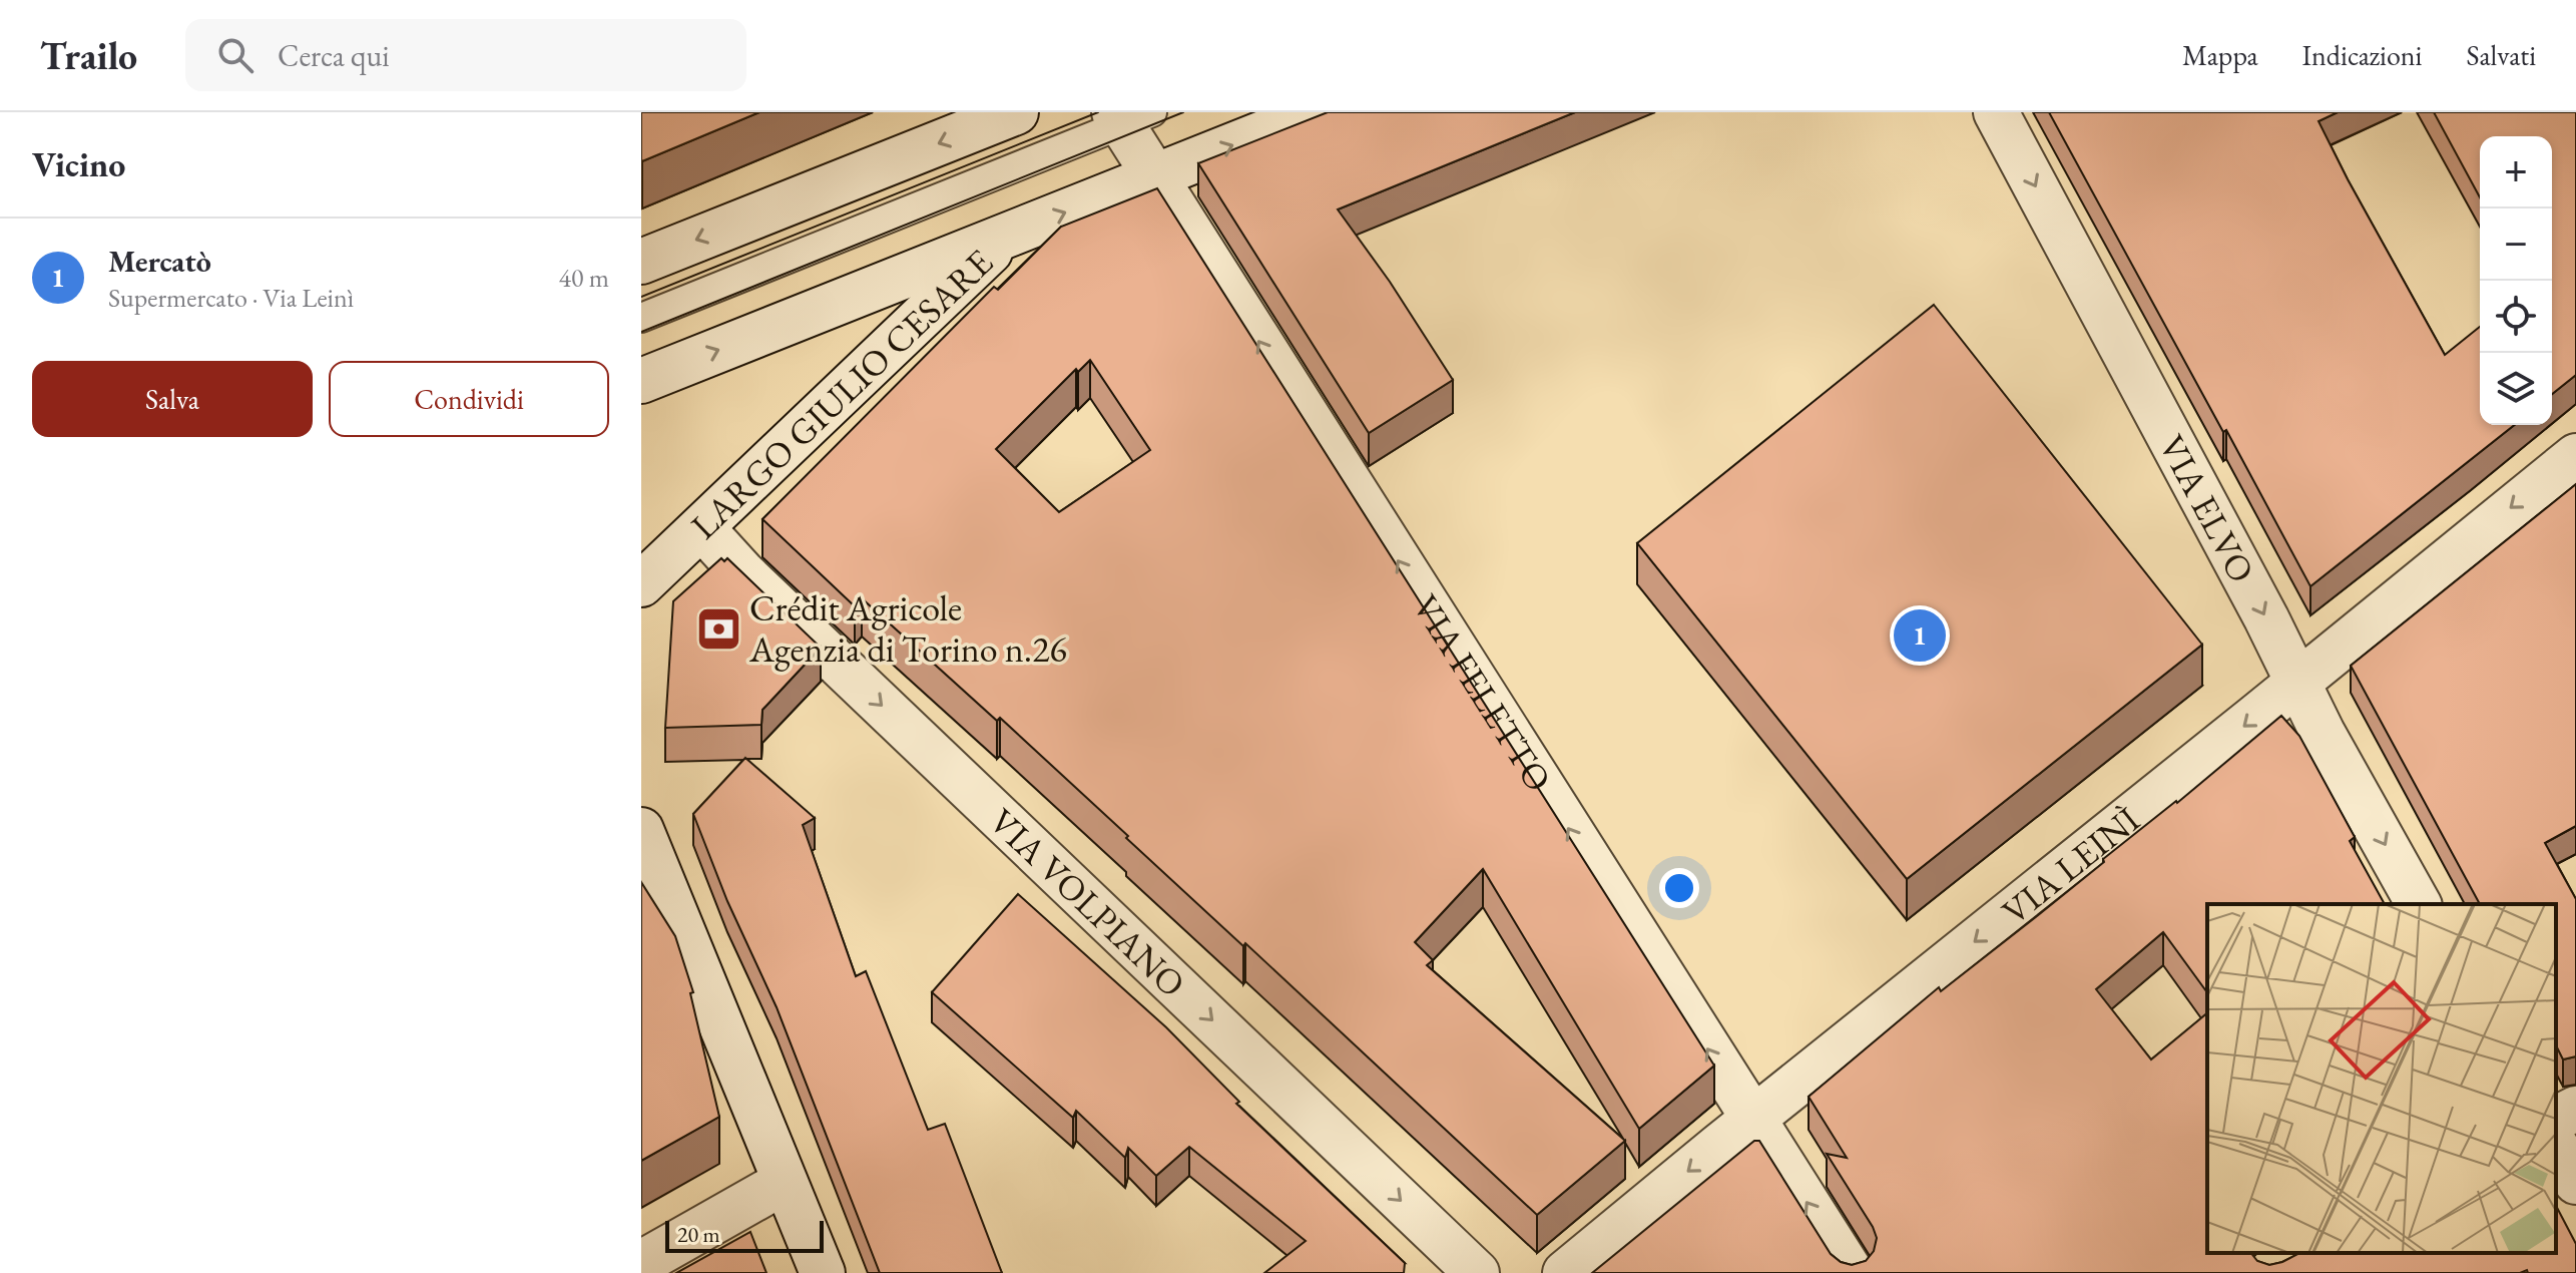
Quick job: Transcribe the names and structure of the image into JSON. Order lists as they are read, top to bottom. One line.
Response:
{"streets":{"street":["LARGO GIULIO CESARE","VIA ELVO","VIA FELETTO","VIA LEINÌ","VIA VOLPIANO"]},"crossings":[["LARGO GIULIO CESARE","VIA FELETTO"],["LARGO GIULIO CESARE","VIA VOLPIANO"],["VIA ELVO","VIA LEINÌ"],["VIA FELETTO","VIA LEINÌ"]],"one_way":["VIA ELVO","VIA FELETTO","VIA LEINÌ"],"places":{"bank":["Crédit Agricole Agenzia di Torino n.26"]},"scale_bar":"20 m","page":{"header":"Trailo","search":"Cerca qui","nav":["Mappa","Indicazioni","Salvati"],"heading":"Vicino","map_buttons":["+","−"],"list":[{"mark":"1","name":"Mercatò","note":"Supermercato · Via Leinì","value":"40 m"}],"buttons":["Salva","Condividi"],"pins":"1","scale":"20 m"}}
